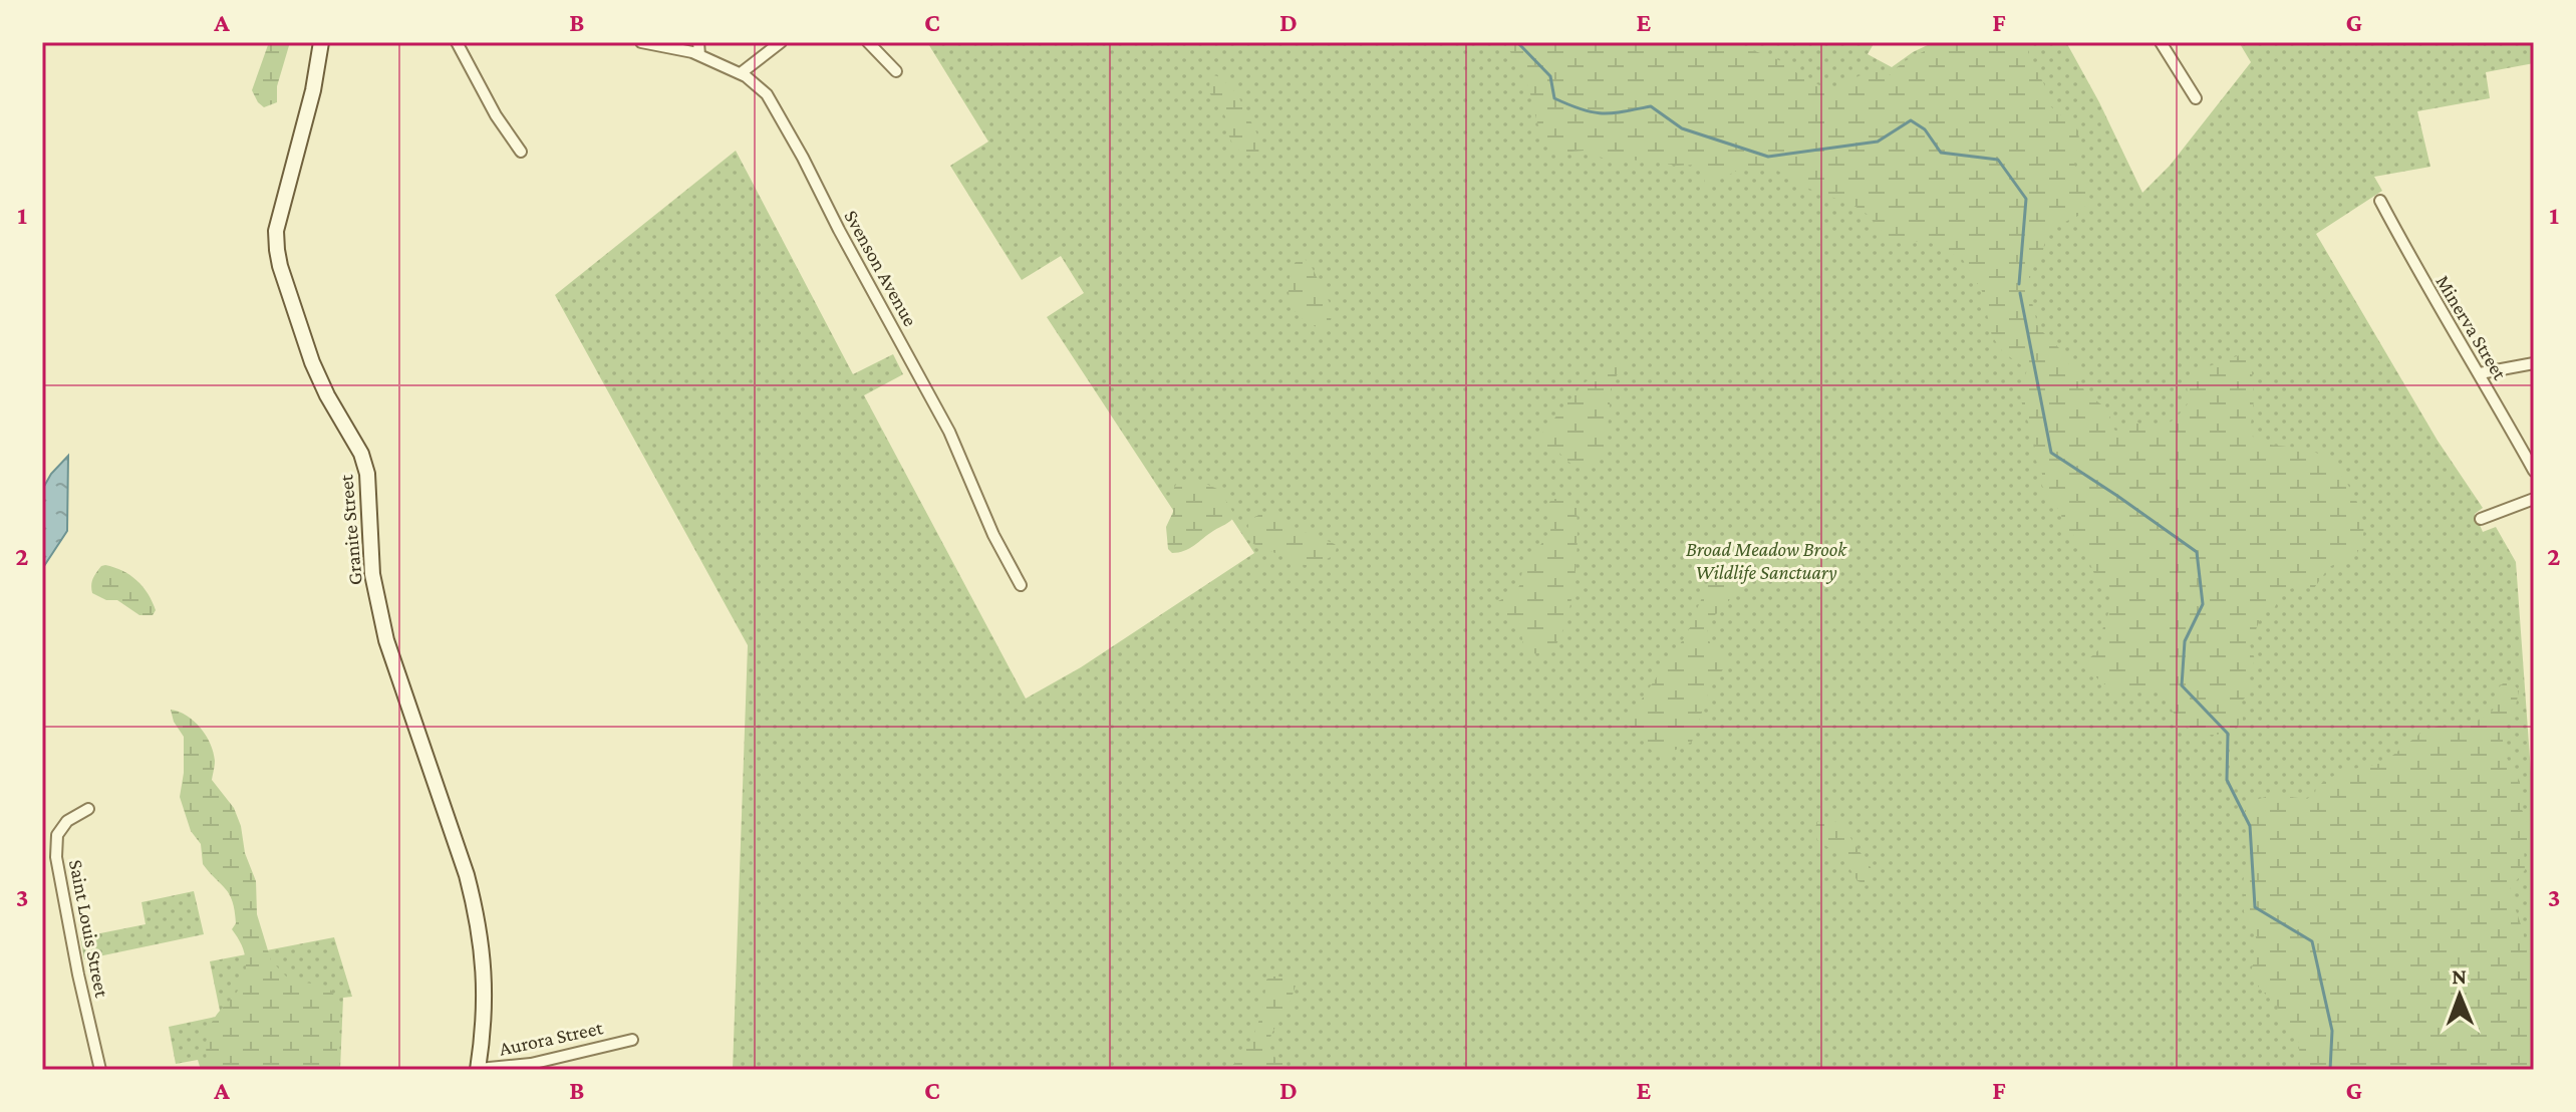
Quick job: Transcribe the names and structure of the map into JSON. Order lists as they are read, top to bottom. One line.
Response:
{"streets":{"street":["Svenson Avenue","Minerva Street","Granite Street","Saint Louis Street","Aurora Street"]},"crossings":[["Granite Street","Aurora Street"]],"parks":["Broad Meadow Brook Wildlife Sanctuary"],"north":"top","grid":{"columns":["A","B","C","D","E","F","G"],"rows":["1","2","3"]}}
